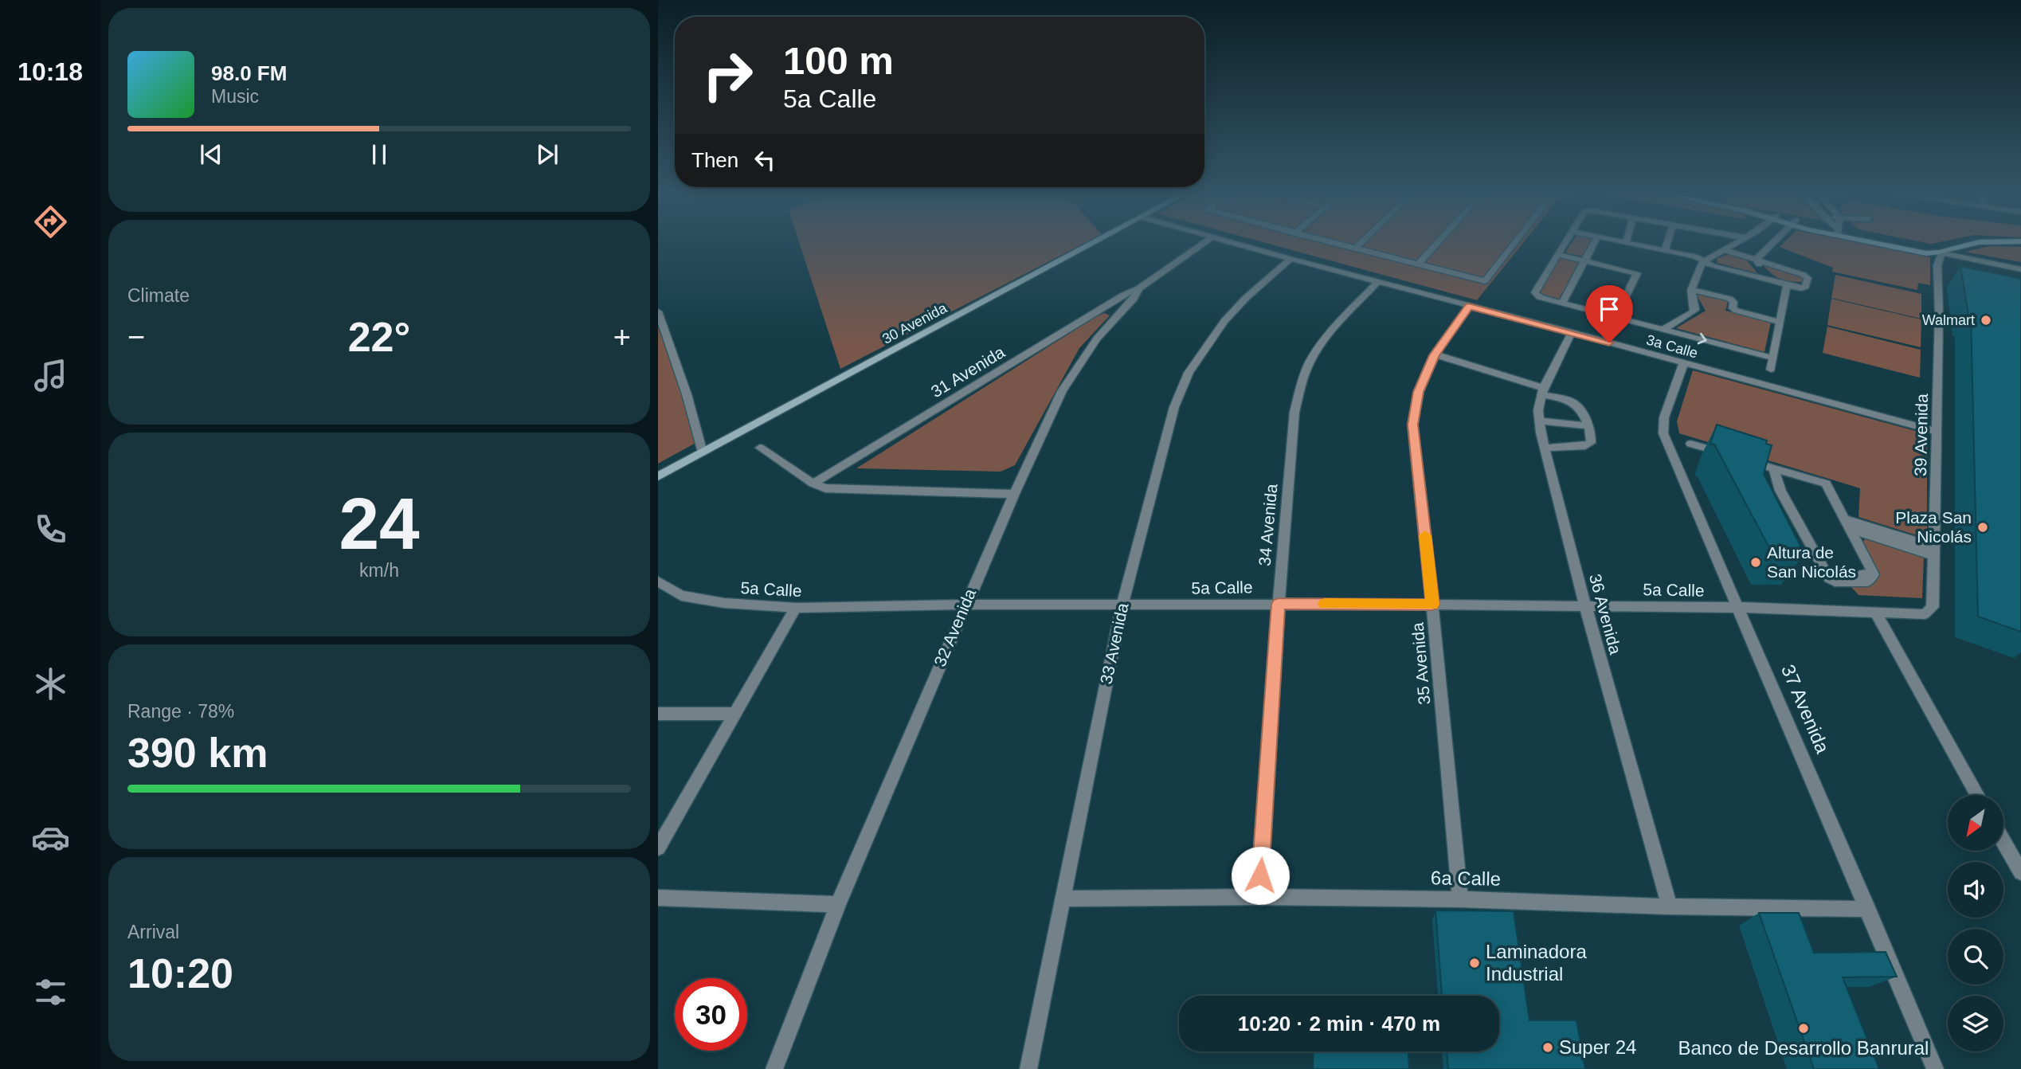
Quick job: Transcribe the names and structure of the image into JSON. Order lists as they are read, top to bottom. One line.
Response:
{"streets":{"street":["30 Avenida","3a Calle","31 Avenida","39 Avenida","34 Avenida","5a Calle","36 Avenida","32 Avenida","33 Avenida","35 Avenida","37 Avenida","6a Calle"]},"crossings":[["3a Calle","39 Avenida"],["3a Calle","34 Avenida"],["3a Calle","36 Avenida"],["3a Calle","33 Avenida"],["3a Calle","35 Avenida"],["3a Calle","37 Avenida"],["31 Avenida","32 Avenida"],["39 Avenida","5a Calle"],["34 Avenida","5a Calle"],["34 Avenida","6a Calle"],["5a Calle","36 Avenida"],["5a Calle","32 Avenida"],["5a Calle","33 Avenida"],["5a Calle","35 Avenida"],["5a Calle","37 Avenida"],["36 Avenida","6a Calle"],["33 Avenida","6a Calle"],["35 Avenida","6a Calle"],["37 Avenida","6a Calle"]],"places":["Walmart","Plaza San Nicolás","Altura de San Nicolás","Laminadora Industrial","Banco de Desarrollo Banrural","Super 24"],"north":"bottom left","page":{"tabs":"10:18","turn":["100 m","5a Calle"],"song":["98.0 FM","Music"],"then":"Then","tile":["Climate",["24","km/h"],["Range · 78%","390 km"],["Arrival","10:20"]],"heat":["−","22°","+"],"limit":"30","trip":"10:20 · 2 min · 470 m"}}
